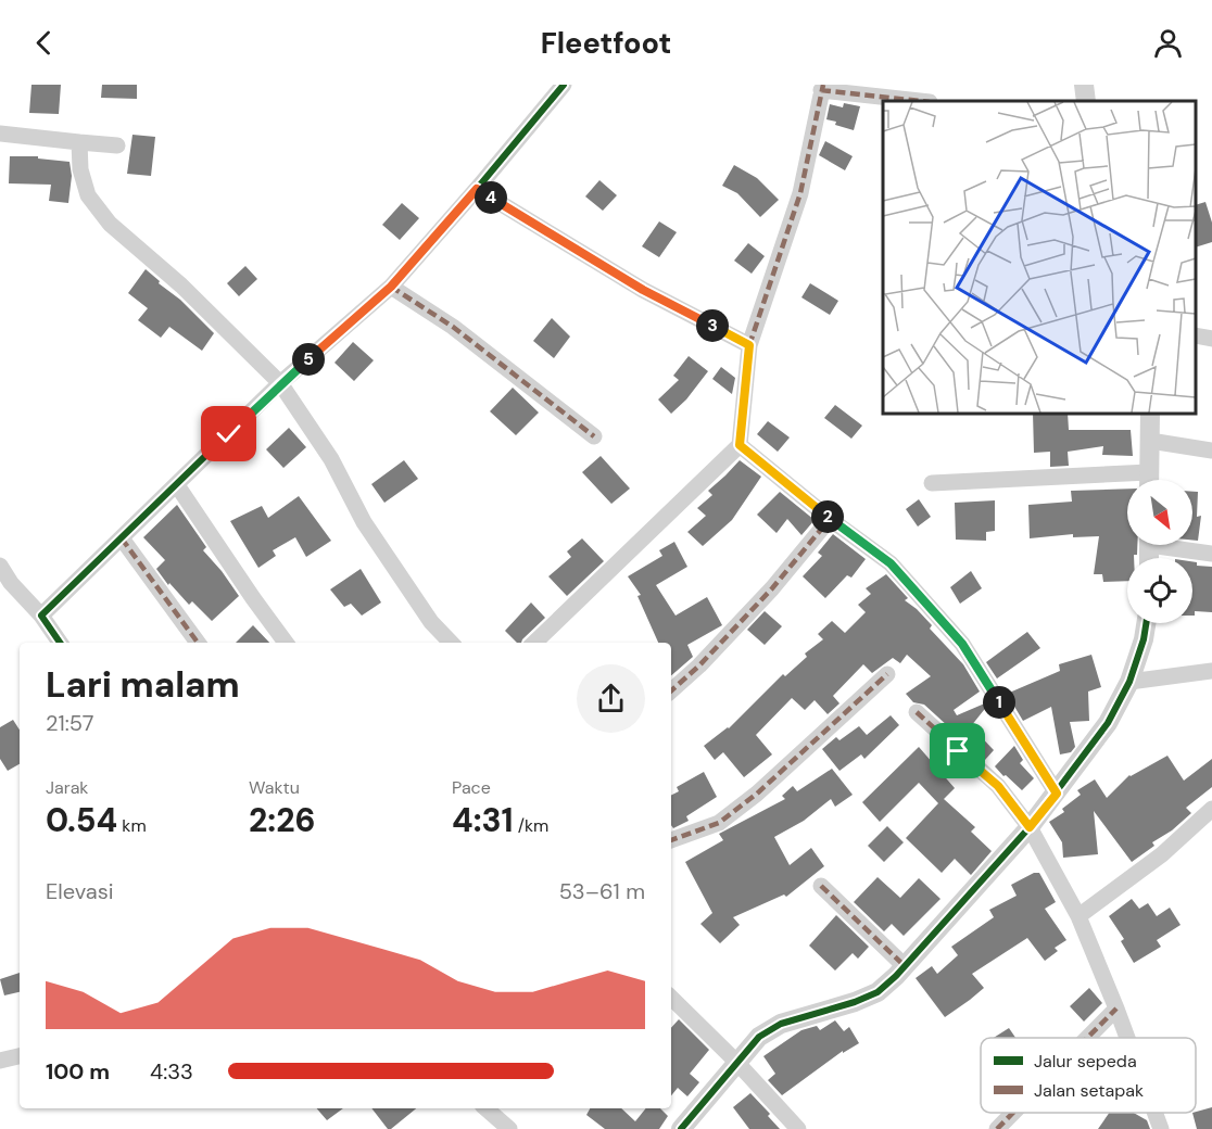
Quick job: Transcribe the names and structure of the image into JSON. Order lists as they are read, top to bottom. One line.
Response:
{"legend":["Jalur sepeda","Jalan setapak"],"north":"bottom right","page":{"header":"Fleetfoot","pins":["4","3","5","2","1"],"heading":["Lari malam","21:57"],"stats":[["Jarak","0.54 km"],["Waktu","2:26"],["Pace","4:31 /km"]],"chart":["Elevasi","53–61 m"],"list":[{"name":"100 m","note":"4:33"}]}}
